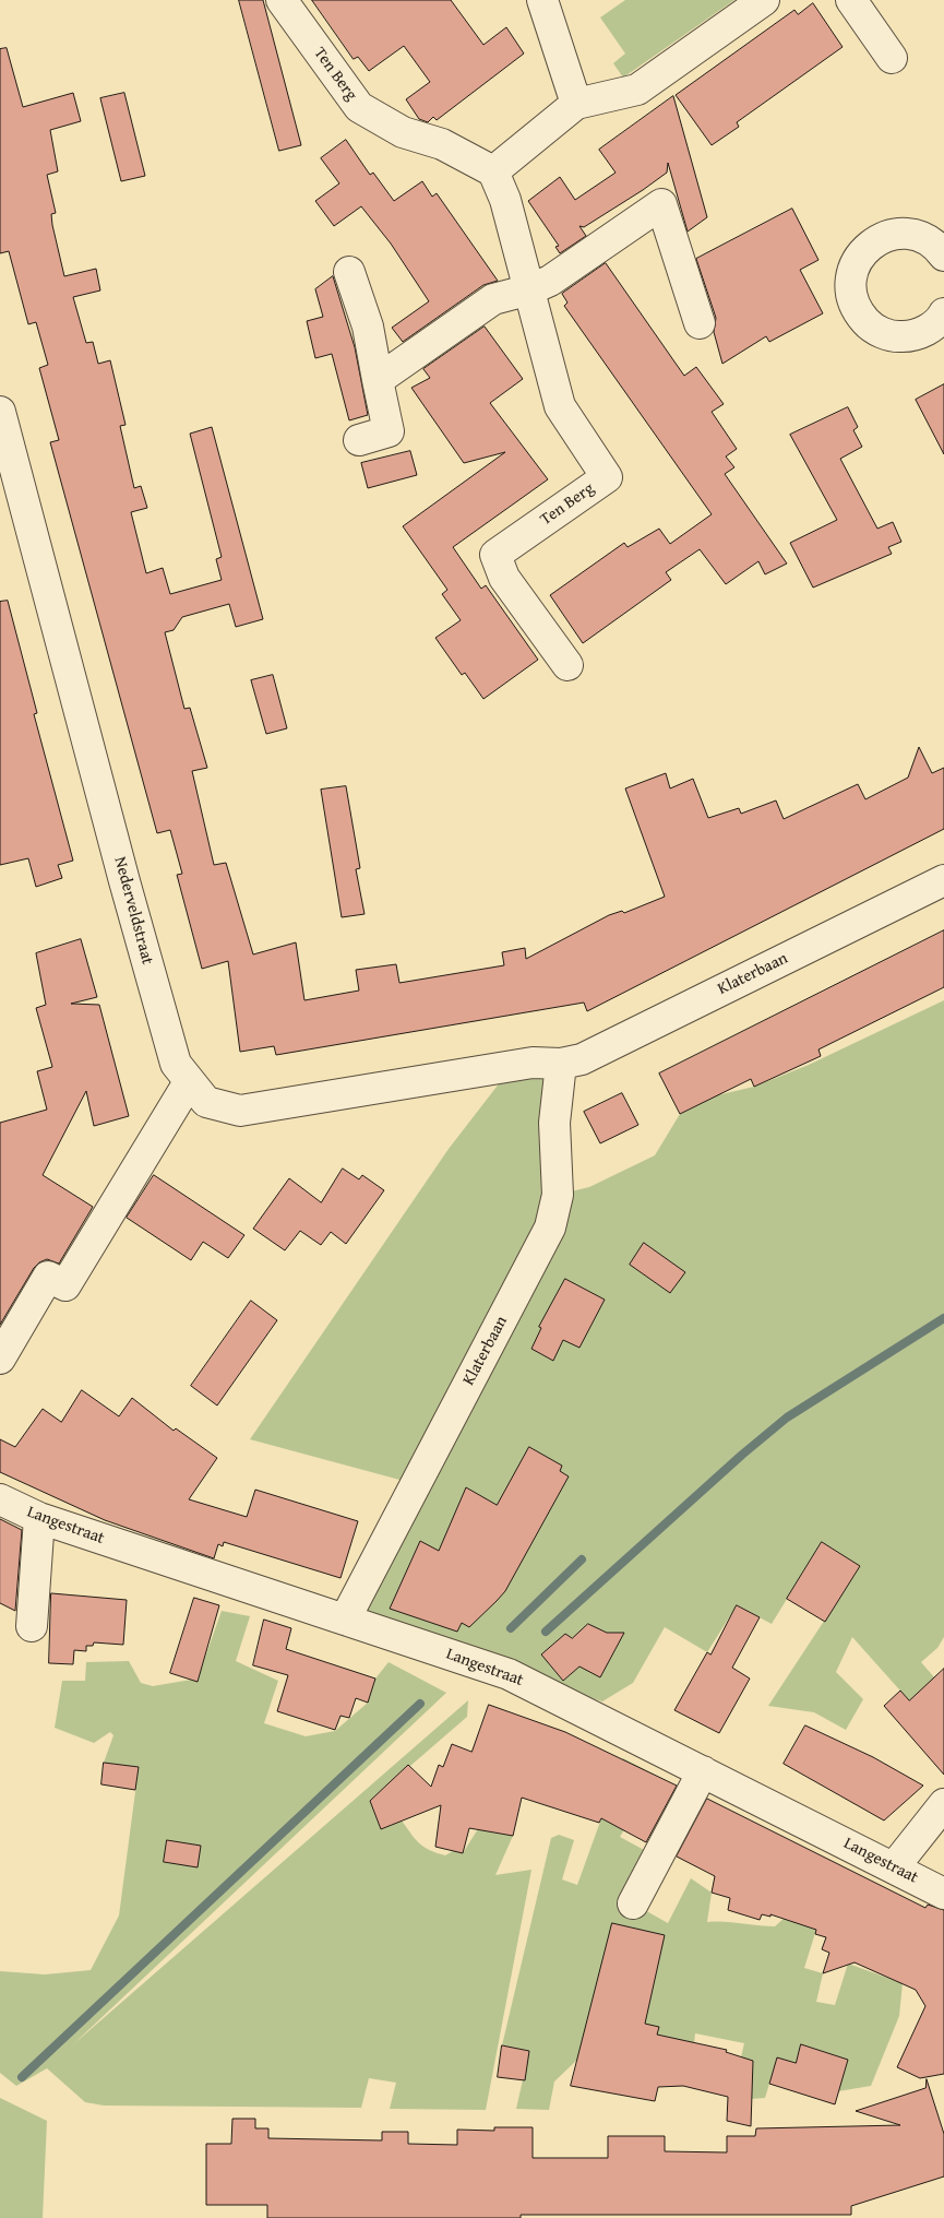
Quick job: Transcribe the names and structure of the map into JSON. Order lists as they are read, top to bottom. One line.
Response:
{"streets":{"street":["Ten Berg","Nederveldstraat","Klaterbaan","Langestraat"]},"crossings":[["Nederveldstraat","Klaterbaan"],["Klaterbaan","Langestraat"]]}
